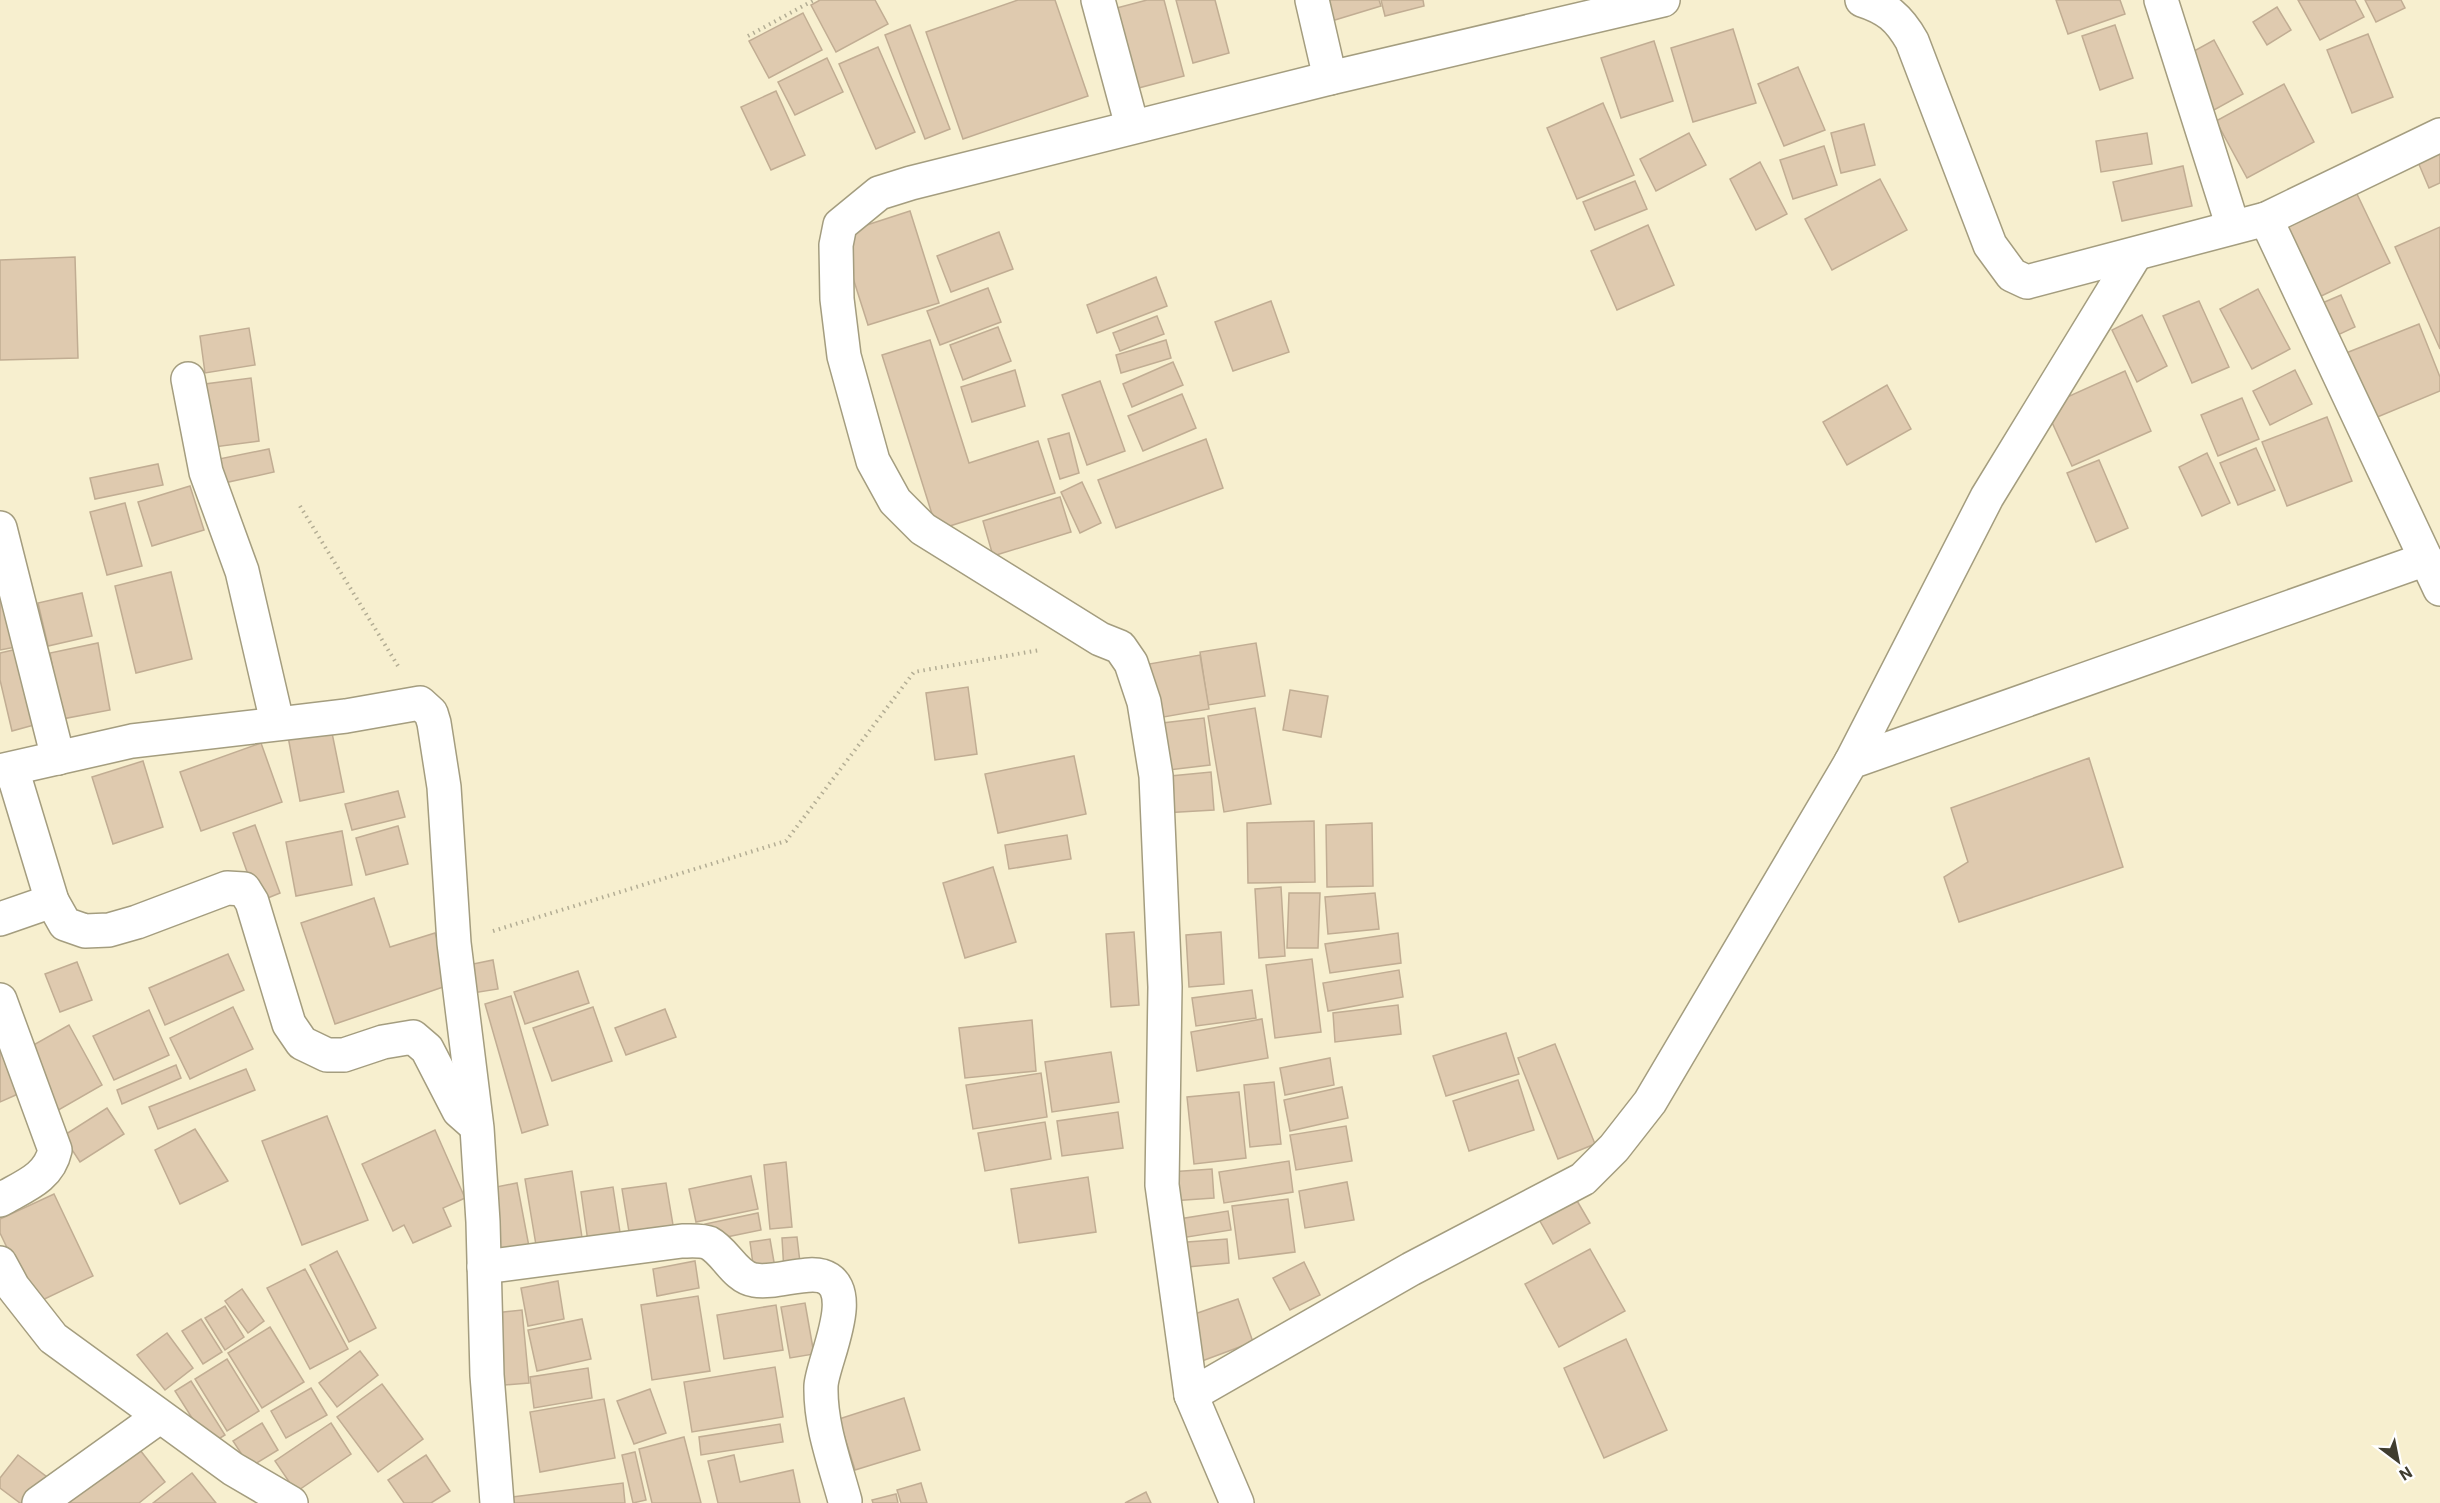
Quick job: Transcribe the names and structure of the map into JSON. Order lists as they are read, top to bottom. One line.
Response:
{"north":"bottom right"}
